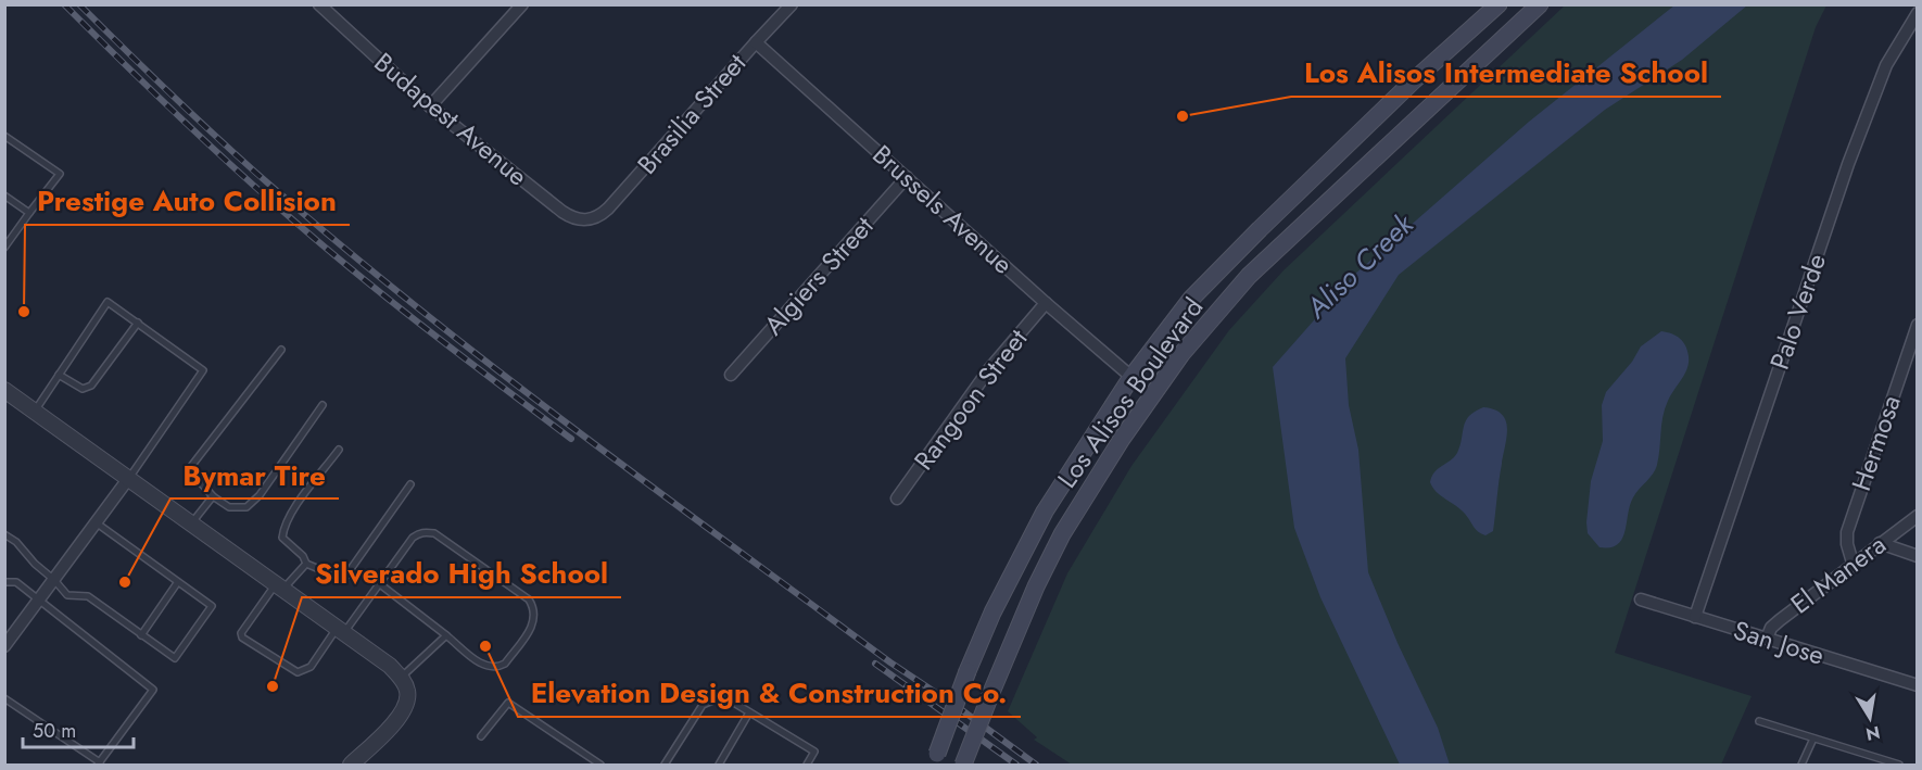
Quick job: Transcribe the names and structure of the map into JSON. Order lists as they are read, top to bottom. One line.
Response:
{"streets":{"main road":["Los Alisos Boulevard"],"street":["Brasilia Street","Budapest Avenue","Brussels Avenue","Algiers Street","Palo Verde","Rangoon Street","Hermosa","El Manera","San Jose"]},"crossings":[["Brasilia Street","Budapest Avenue"],["Brasilia Street","Brussels Avenue"],["Brussels Avenue","Algiers Street"],["Brussels Avenue","Los Alisos Boulevard"],["Brussels Avenue","Rangoon Street"],["Palo Verde","San Jose"],["Hermosa","El Manera"],["El Manera","San Jose"]],"water":["Aliso Creek"],"places":["Los Alisos Intermediate School","Prestige Auto Collision","Bymar Tire","Elevation Design & Construction Co.","Silverado High School"],"scale_bar":"50 m","north":"bottom"}
